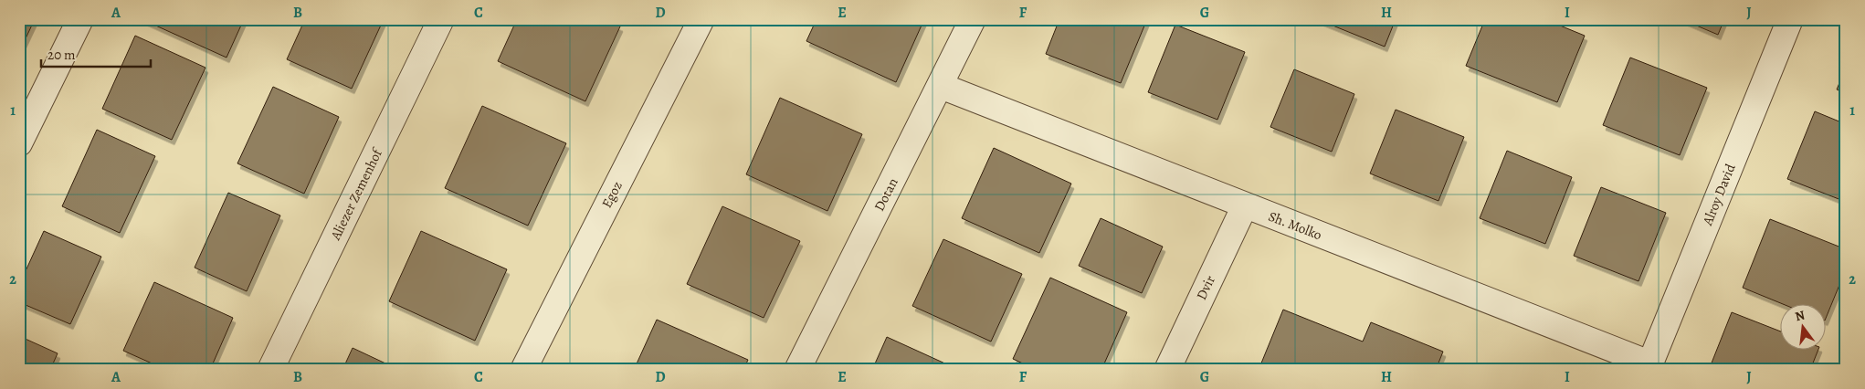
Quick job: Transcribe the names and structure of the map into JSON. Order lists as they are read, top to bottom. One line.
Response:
{"streets":{"street":["Aliezer Zemenhof","Egoz","Dotan","Alroy David","Sh. Molko","Dvir"]},"crossings":[["Dotan","Sh. Molko"],["Alroy David","Sh. Molko"],["Sh. Molko","Dvir"]],"scale_bar":"20 m","north":"top","grid":{"columns":["A","B","C","D","E","F","G","H","I","J"],"rows":["1","2"]}}
